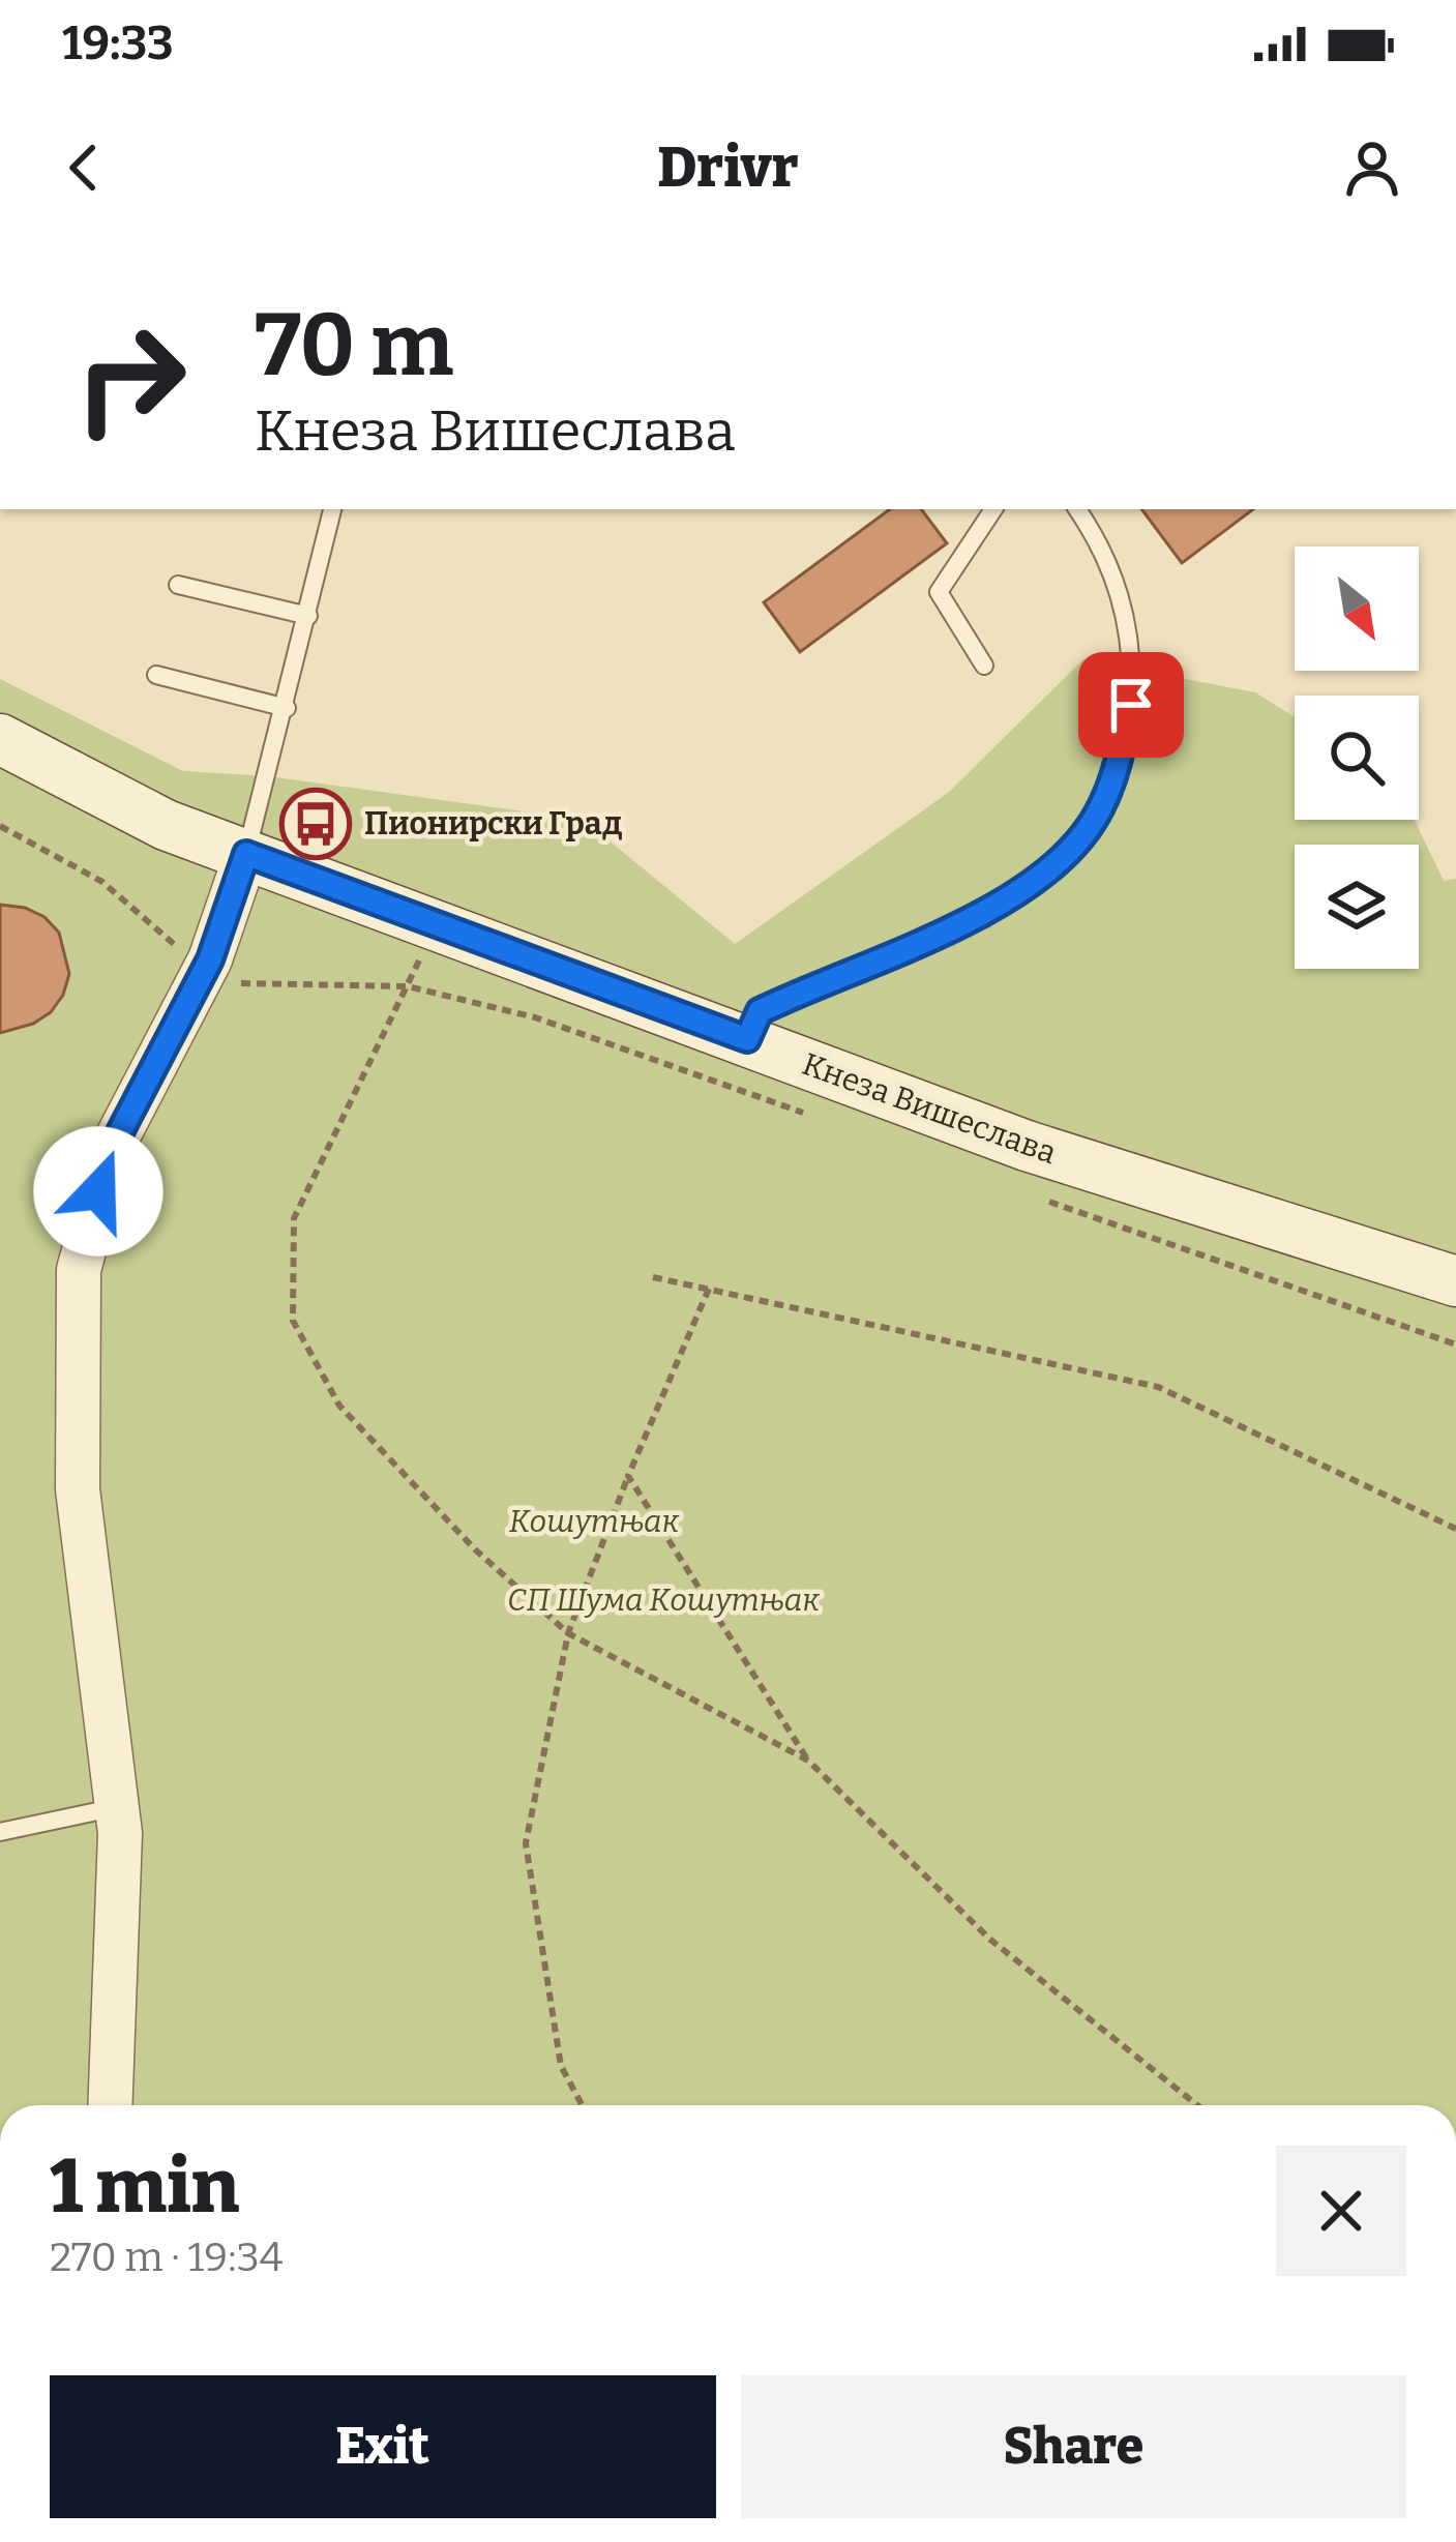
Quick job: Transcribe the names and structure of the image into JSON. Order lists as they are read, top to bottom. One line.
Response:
{"streets":{"main road":["Кнеза Вишеслава"]},"parks":["Кошутњак","СП Шума Кошутњак"],"places":{"bus stop":["Пионирски Град"]},"north":"bottom right","page":{"status":"19:33","header":"Drivr","turn":["70 m","Кнеза Вишеслава"],"heading":["1 min","270 m · 19:34"],"buttons":["Exit","Share"]}}
